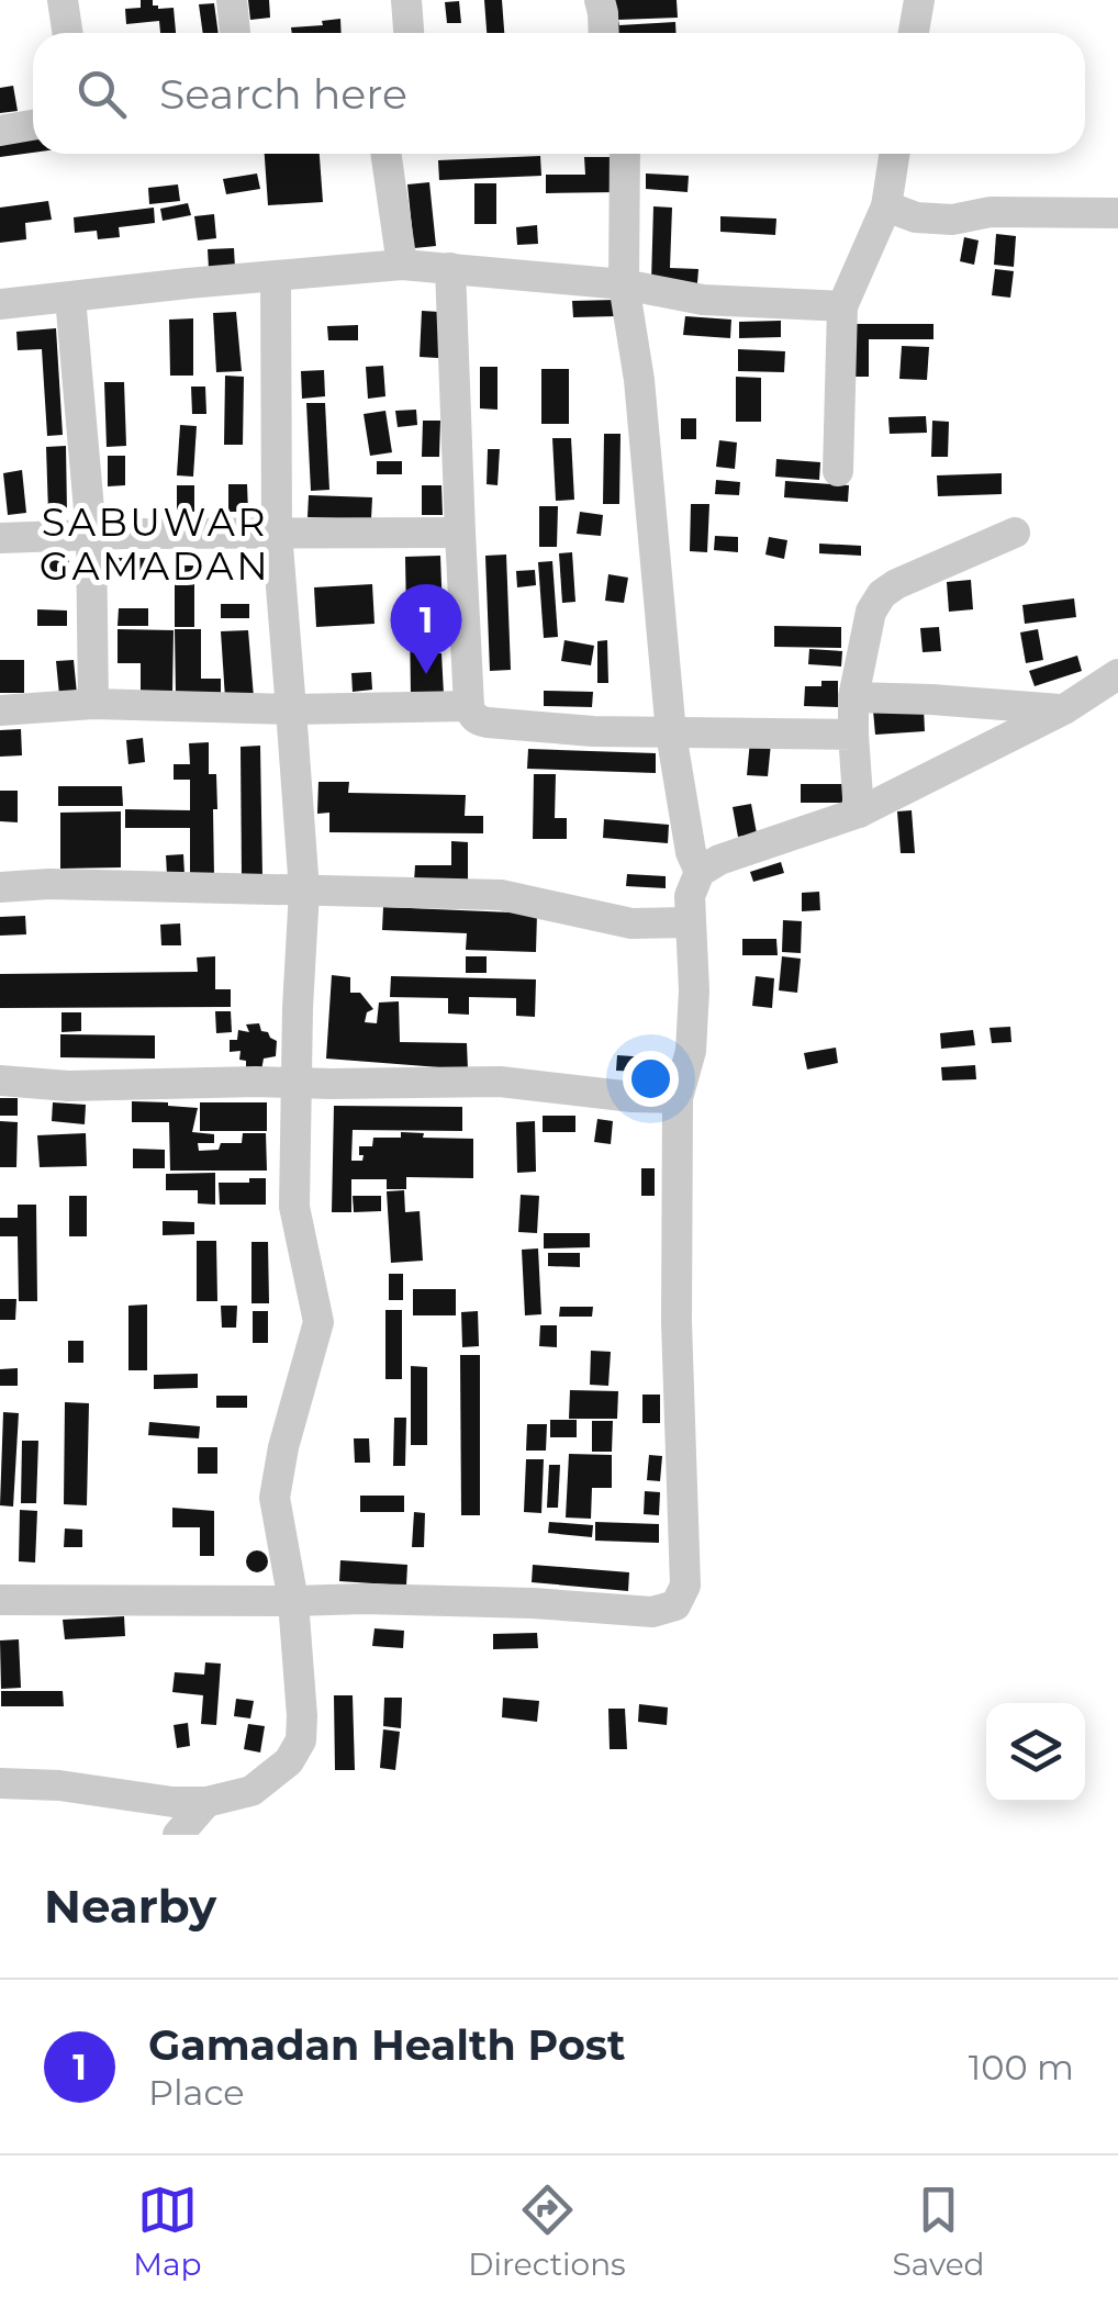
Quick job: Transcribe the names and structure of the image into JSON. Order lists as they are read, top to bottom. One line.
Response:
{"districts":["SABUWAR GAMADAN"],"page":{"search":"Search here","pins":"1","heading":"Nearby","list":[{"mark":"1","name":"Gamadan Health Post","note":"Place","value":"100 m"}],"nav":["Map","Directions","Saved"]}}
